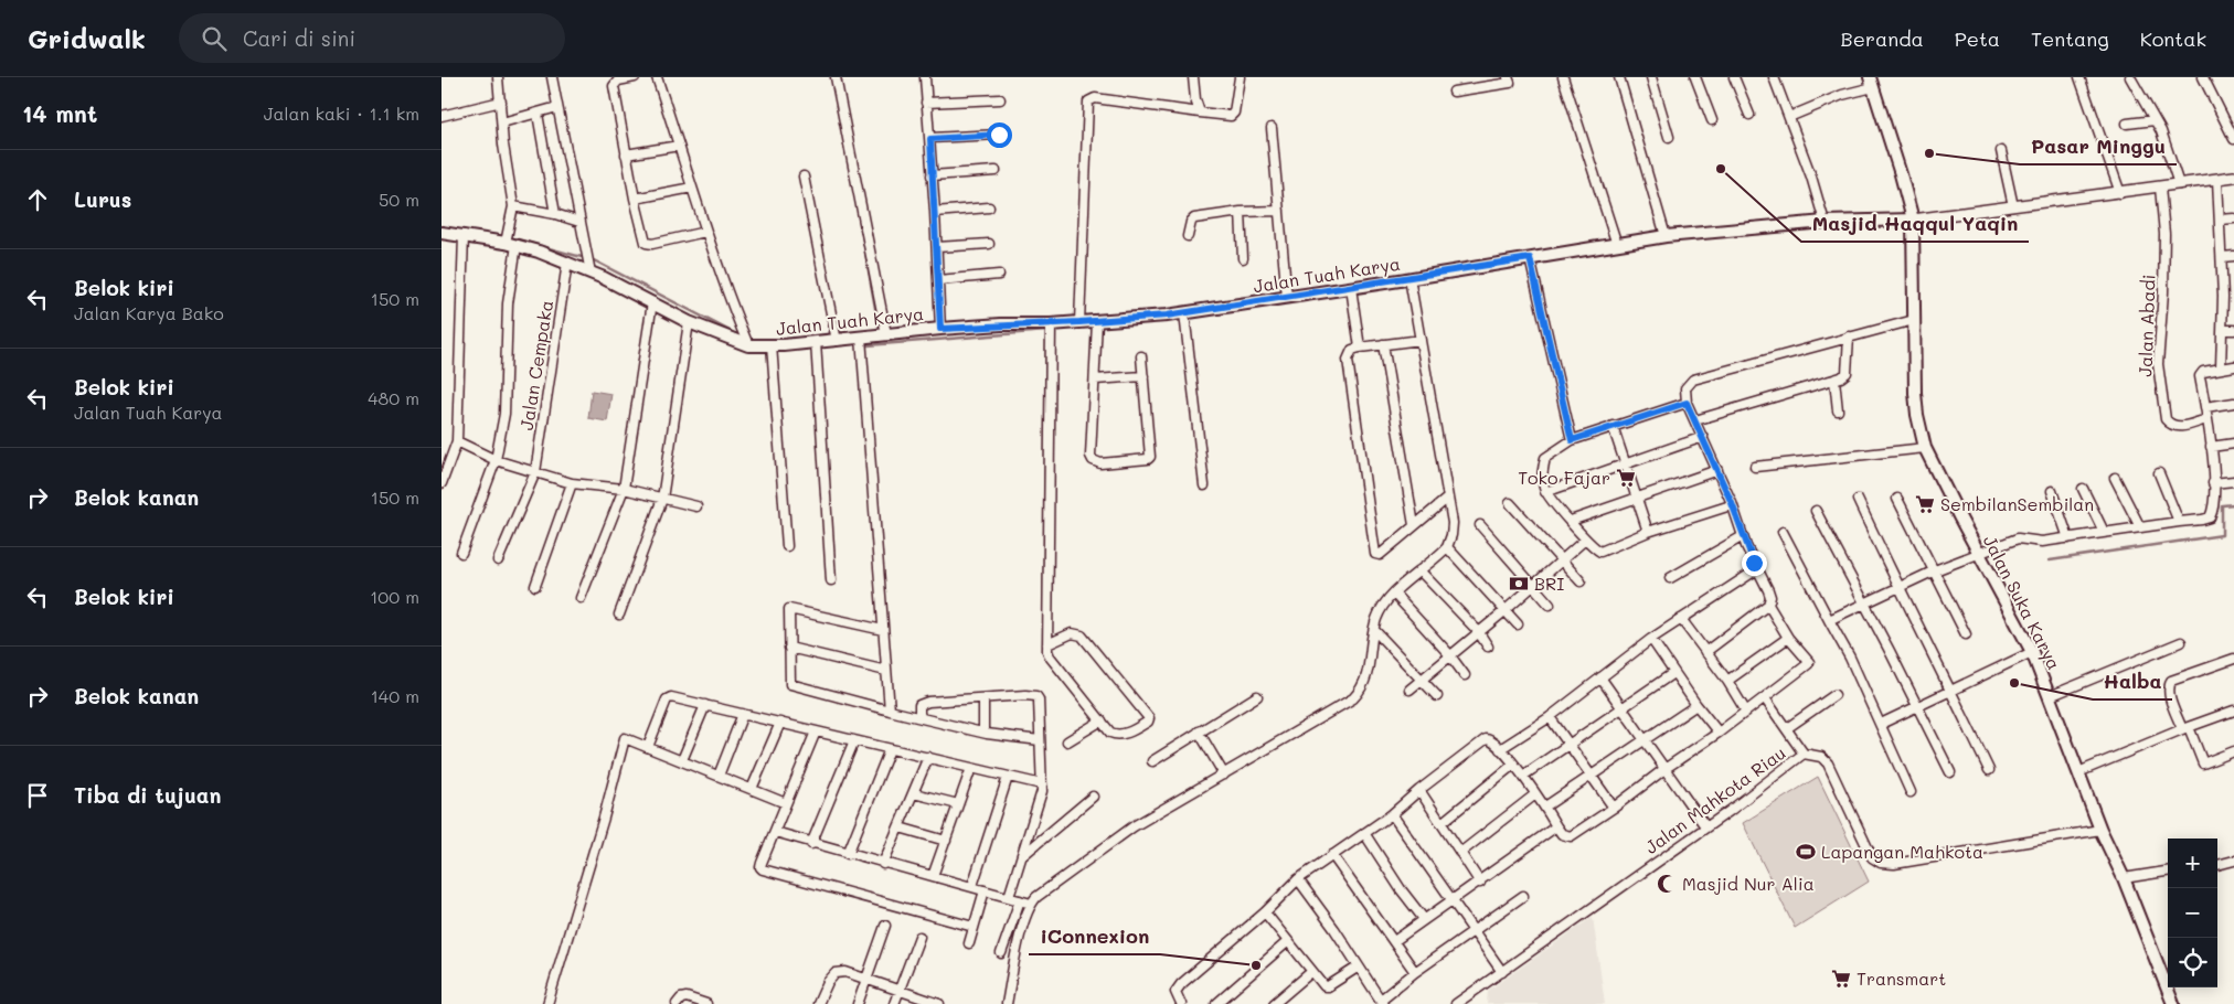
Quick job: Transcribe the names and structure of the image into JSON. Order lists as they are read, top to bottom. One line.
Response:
{"streets":{"main road":["Jalan Tuah Karya","Jalan Suka Karya"],"street":["Jalan Abadi","Jalan Cempaka","Jalan Mahkota Riau"]},"crossings":[["Jalan Tuah Karya","Jalan Abadi"],["Jalan Tuah Karya","Jalan Cempaka"],["Jalan Tuah Karya","Jalan Suka Karya"],["Jalan Suka Karya","Jalan Mahkota Riau"]],"places":{"other":["Pasar Minggu","Masjid Haqqul Yaqin","Halba","iConnexion"],"supermarket":["Toko Fajar","SembilanSembilan","Transmart"],"bank":["BRI"],"sports":["Lapangan Mahkota"],"mosque":["Masjid Nur Alia"]},"page":{"header":"Gridwalk","search":"Cari di sini","nav":["Beranda","Peta","Tentang","Kontak"],"heading":["14 mnt","Jalan kaki · 1.1 km"],"list":[["Lurus","50 m"],["Belok kiri","Jalan Karya Bako","150 m"],["Belok kiri","Jalan Tuah Karya","480 m"],["Belok kanan","150 m"],["Belok kiri","100 m"],["Belok kanan","140 m"],"Tiba di tujuan"],"map_buttons":["+","−"]}}
